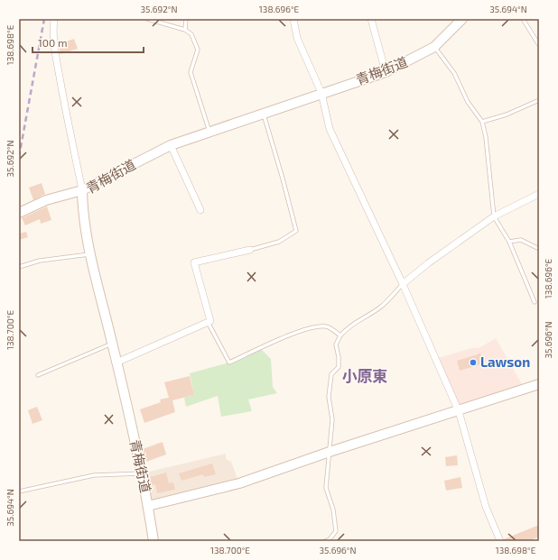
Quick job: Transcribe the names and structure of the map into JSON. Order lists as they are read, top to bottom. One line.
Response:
{"streets":{"main road":["青梅街道"]},"districts":["小原東"],"places":["Lawson"],"scale_bar":"100 m","coordinates":["35.692°N","138.696°E","35.694°N","138.698°E","138.700°E","35.696°N"]}
